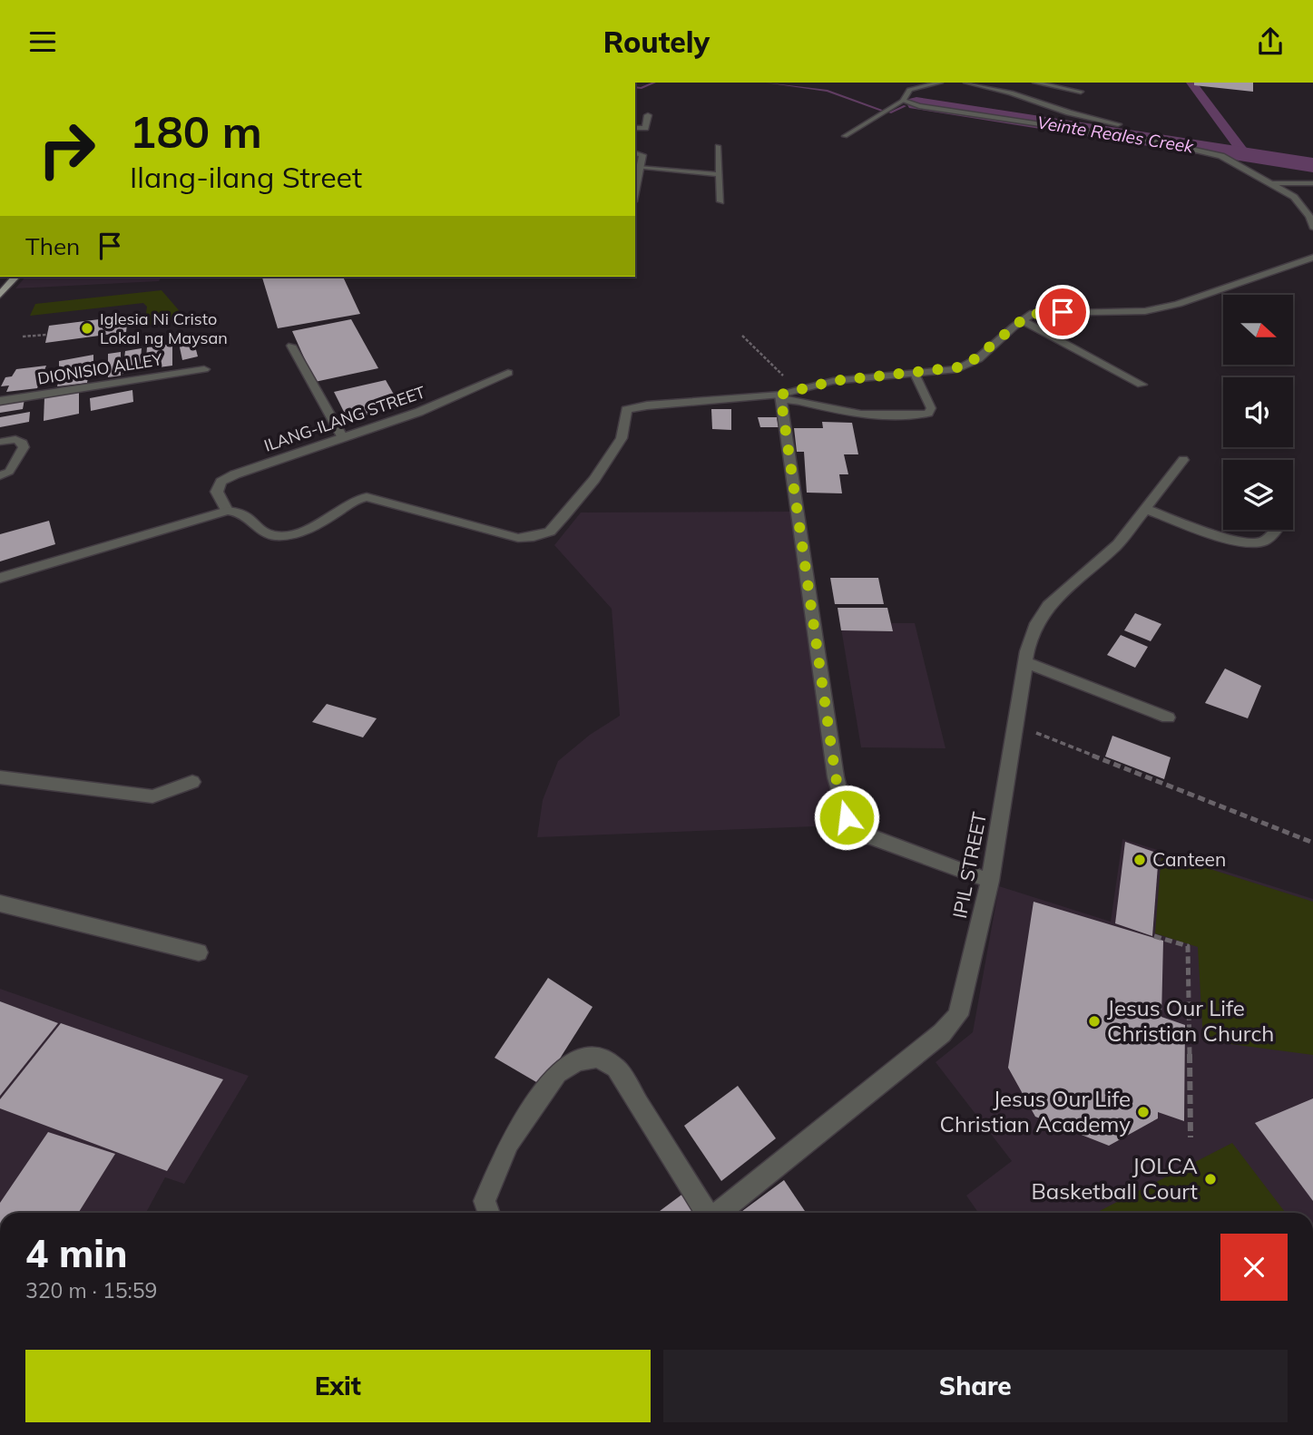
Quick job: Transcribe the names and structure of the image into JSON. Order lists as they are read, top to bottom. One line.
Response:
{"streets":{"street":["DIONISIO ALLEY","ILANG-ILANG STREET","IPIL STREET"]},"water":["Veinte Reales Creek"],"places":["Iglesia Ni Cristo Lokal ng Maysan","Canteen","Jesus Our Life Christian Church","Jesus Our Life Christian Academy","JOLCA Basketball Court"],"north":"right","page":{"header":"Routely","turn":["180 m","Ilang-ilang Street"],"then":"Then","heading":["4 min","320 m · 15:59"],"buttons":["Exit","Share"]}}
